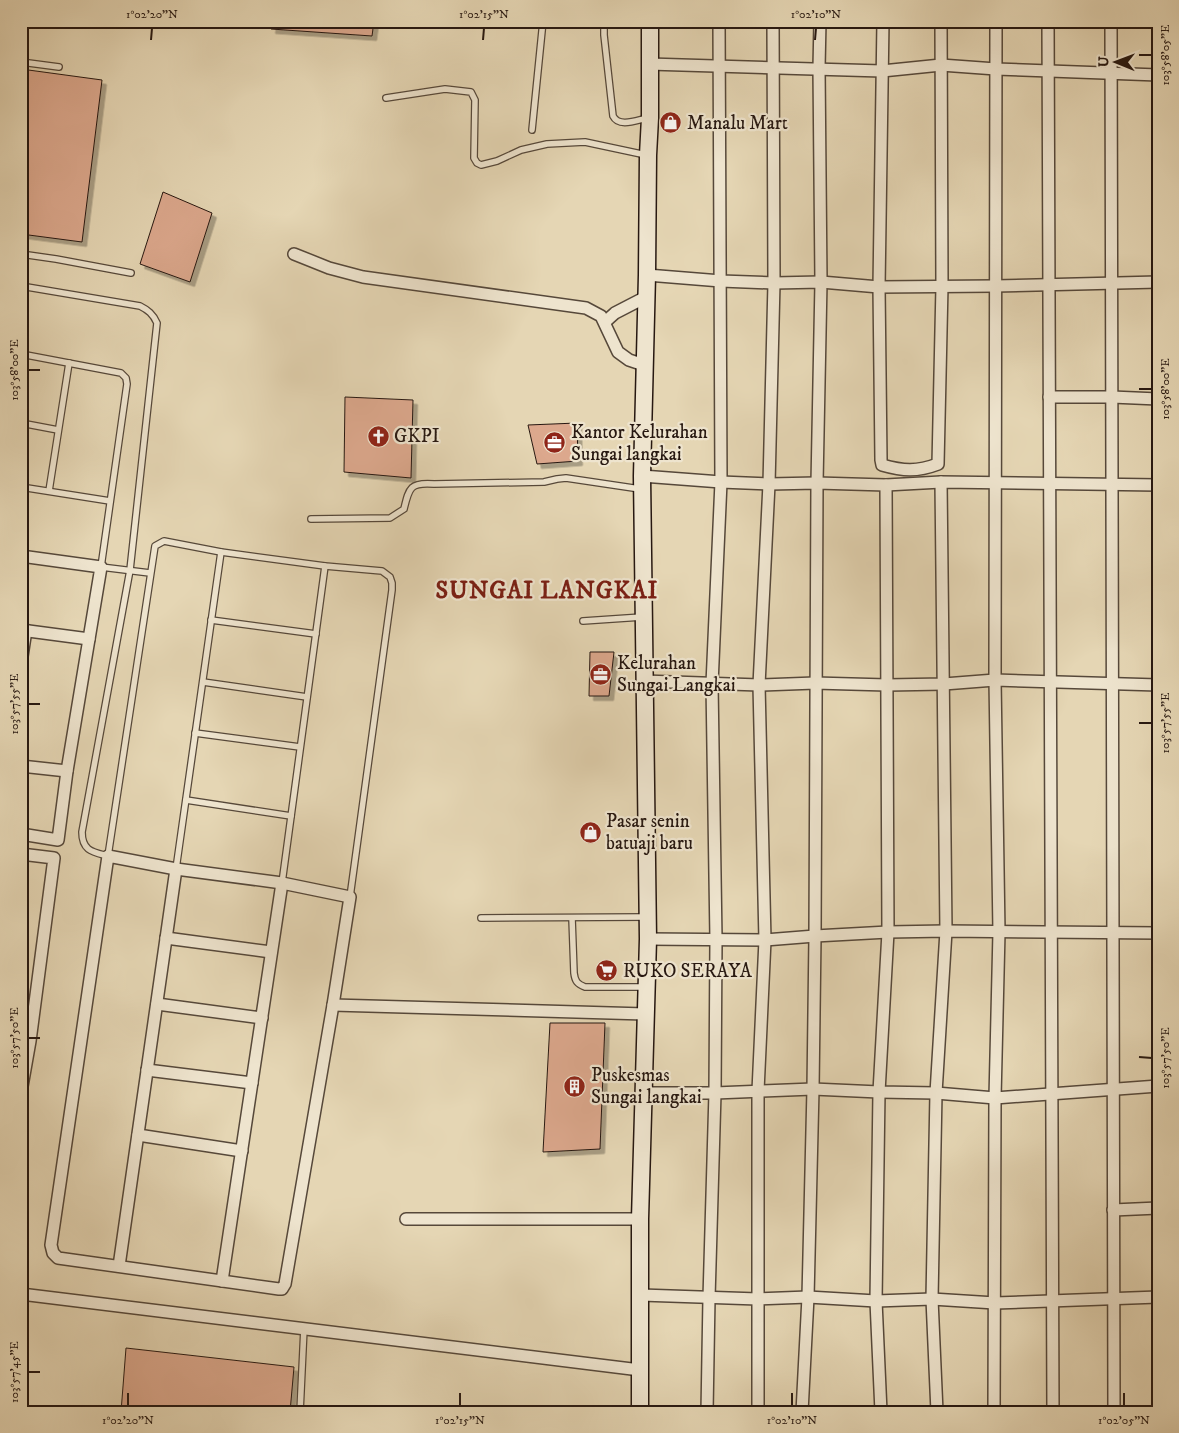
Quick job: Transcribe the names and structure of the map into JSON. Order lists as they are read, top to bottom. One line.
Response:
{"districts":["SUNGAI LANGKAI"],"places":{"shop":["Manalu Mart","Pasar senin batuaji baru"],"church":["GKPI"],"office":["Kantor Kelurahan Sungai langkai","Kelurahan Sungai Langkai"],"supermarket":["RUKO SERAYA"],"building":["Puskesmas Sungai langkai"]},"north":"left","coordinates":["1°02'20\"N","1°02'15\"N","1°02'10\"N","103°58'05\"E","103°58'00\"E","103°57'55\"E","103°57'50\"E","103°57'45\"E","1°02'05\"N"]}
